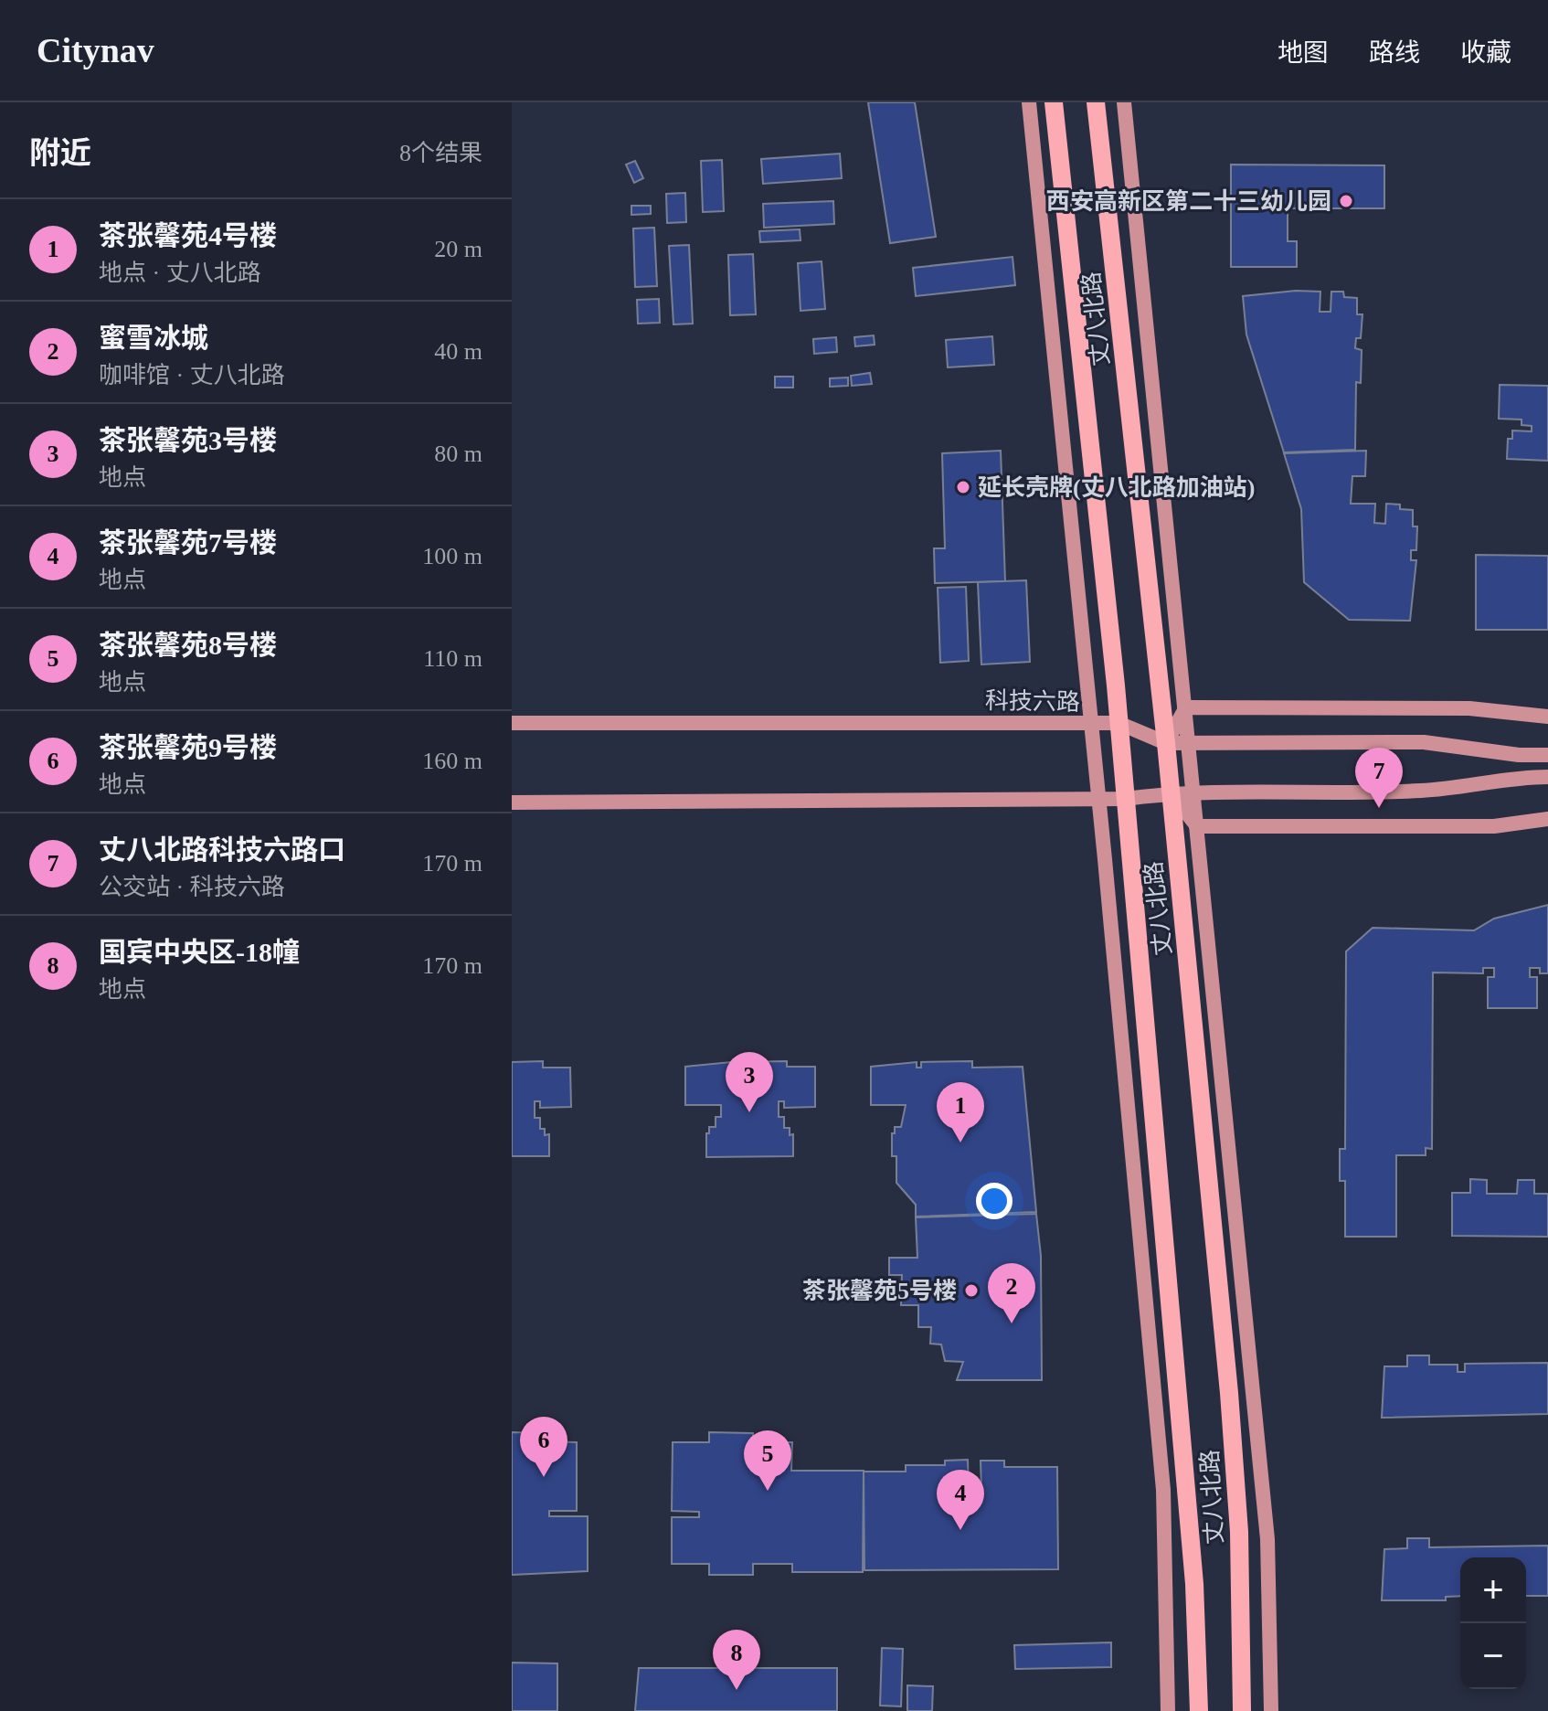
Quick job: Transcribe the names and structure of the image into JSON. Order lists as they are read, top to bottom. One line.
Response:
{"streets":{"main road":["丈八北路","科技六路"]},"crossings":[["丈八北路","科技六路"]],"places":["西安高新区第二十三幼儿园","延长壳牌(丈八北路加油站)","茶张馨苑5号楼"],"page":{"header":"Citynav","nav":["地图","路线","收藏"],"heading":["附近","8个结果"],"list":[{"mark":"1","name":"茶张馨苑4号楼","note":"地点 · 丈八北路","value":"20 m"},{"mark":"2","name":"蜜雪冰城","note":"咖啡馆 · 丈八北路","value":"40 m"},{"mark":"3","name":"茶张馨苑3号楼","note":"地点","value":"80 m"},{"mark":"4","name":"茶张馨苑7号楼","note":"地点","value":"100 m"},{"mark":"5","name":"茶张馨苑8号楼","note":"地点","value":"110 m"},{"mark":"6","name":"茶张馨苑9号楼","note":"地点","value":"160 m"},{"mark":"7","name":"丈八北路科技六路口","note":"公交站 · 科技六路","value":"170 m"},{"mark":"8","name":"国宾中央区-18幢","note":"地点","value":"170 m"}],"pins":["7","3","1","2","6","5","4","8"],"map_buttons":["+","−"]}}
